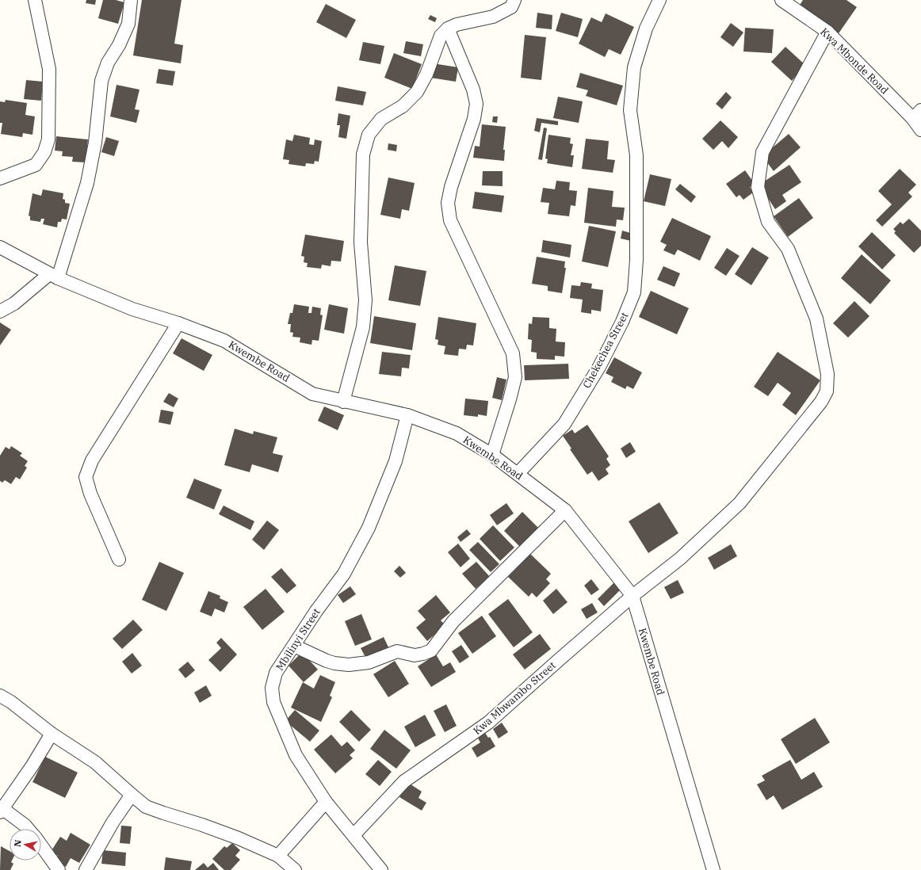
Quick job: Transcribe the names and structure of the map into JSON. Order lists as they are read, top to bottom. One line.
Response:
{"streets":{"street":["Kwa Mbonde Road","Chekechea Street","Kwembe Road","Mbilinyi Street","Kwa Mbwambo Street"]},"crossings":[["Kwa Mbonde Road","Kwa Mbwambo Street"],["Chekechea Street","Kwembe Road"],["Kwembe Road","Mbilinyi Street"],["Kwembe Road","Kwa Mbwambo Street"],["Mbilinyi Street","Kwa Mbwambo Street"]],"north":"left"}
